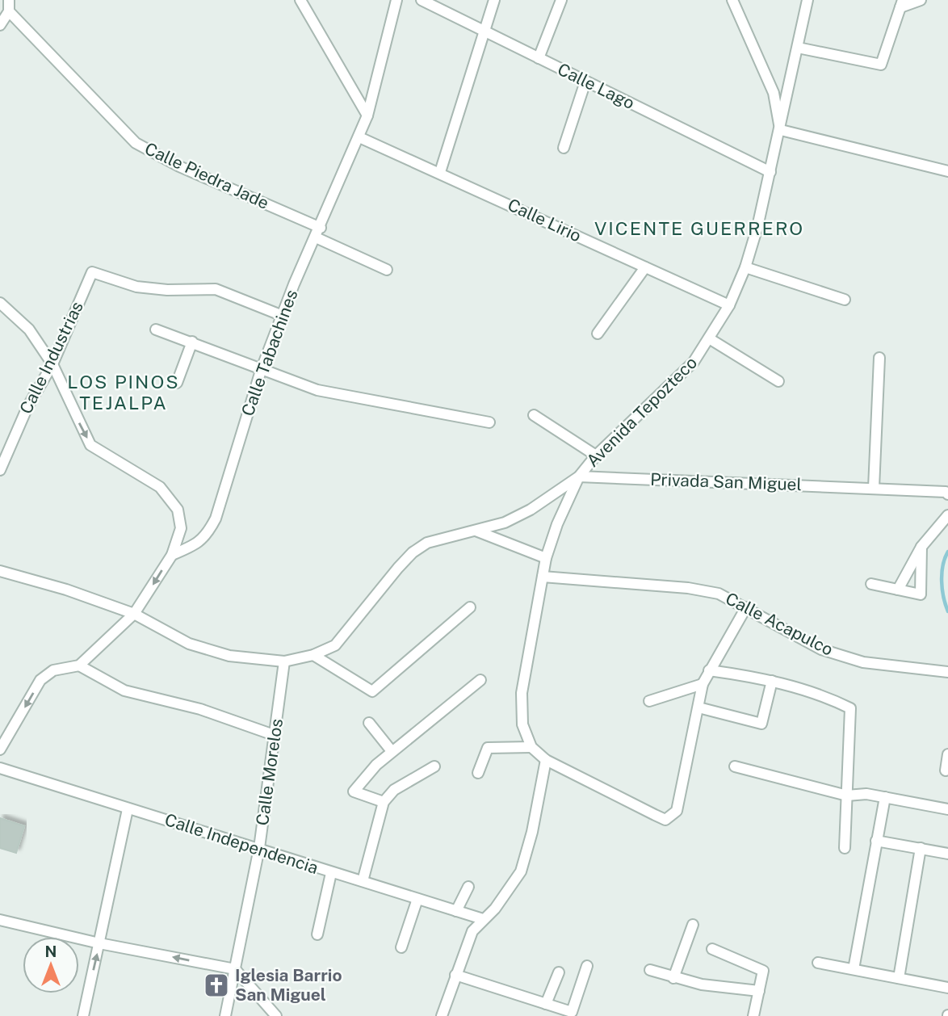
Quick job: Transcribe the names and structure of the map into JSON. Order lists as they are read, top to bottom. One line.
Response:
{"streets":{"street":["Calle Lago","Calle Piedra Jade","Calle Lirio","Calle Tabachines","Calle Industrias","Avenida Tepozteco","Privada San Miguel","Calle Acapulco","Calle Morelos","Calle Independencia"]},"crossings":[["Calle Lago","Avenida Tepozteco"],["Calle Piedra Jade","Calle Tabachines"],["Calle Lirio","Calle Tabachines"],["Calle Lirio","Avenida Tepozteco"],["Calle Tabachines","Calle Industrias"],["Avenida Tepozteco","Privada San Miguel"],["Avenida Tepozteco","Calle Morelos"],["Calle Morelos","Calle Independencia"]],"districts":["VICENTE GUERRERO","LOS PINOS TEJALPA"],"places":{"church":["Iglesia Barrio San Miguel"]},"north":"top"}
